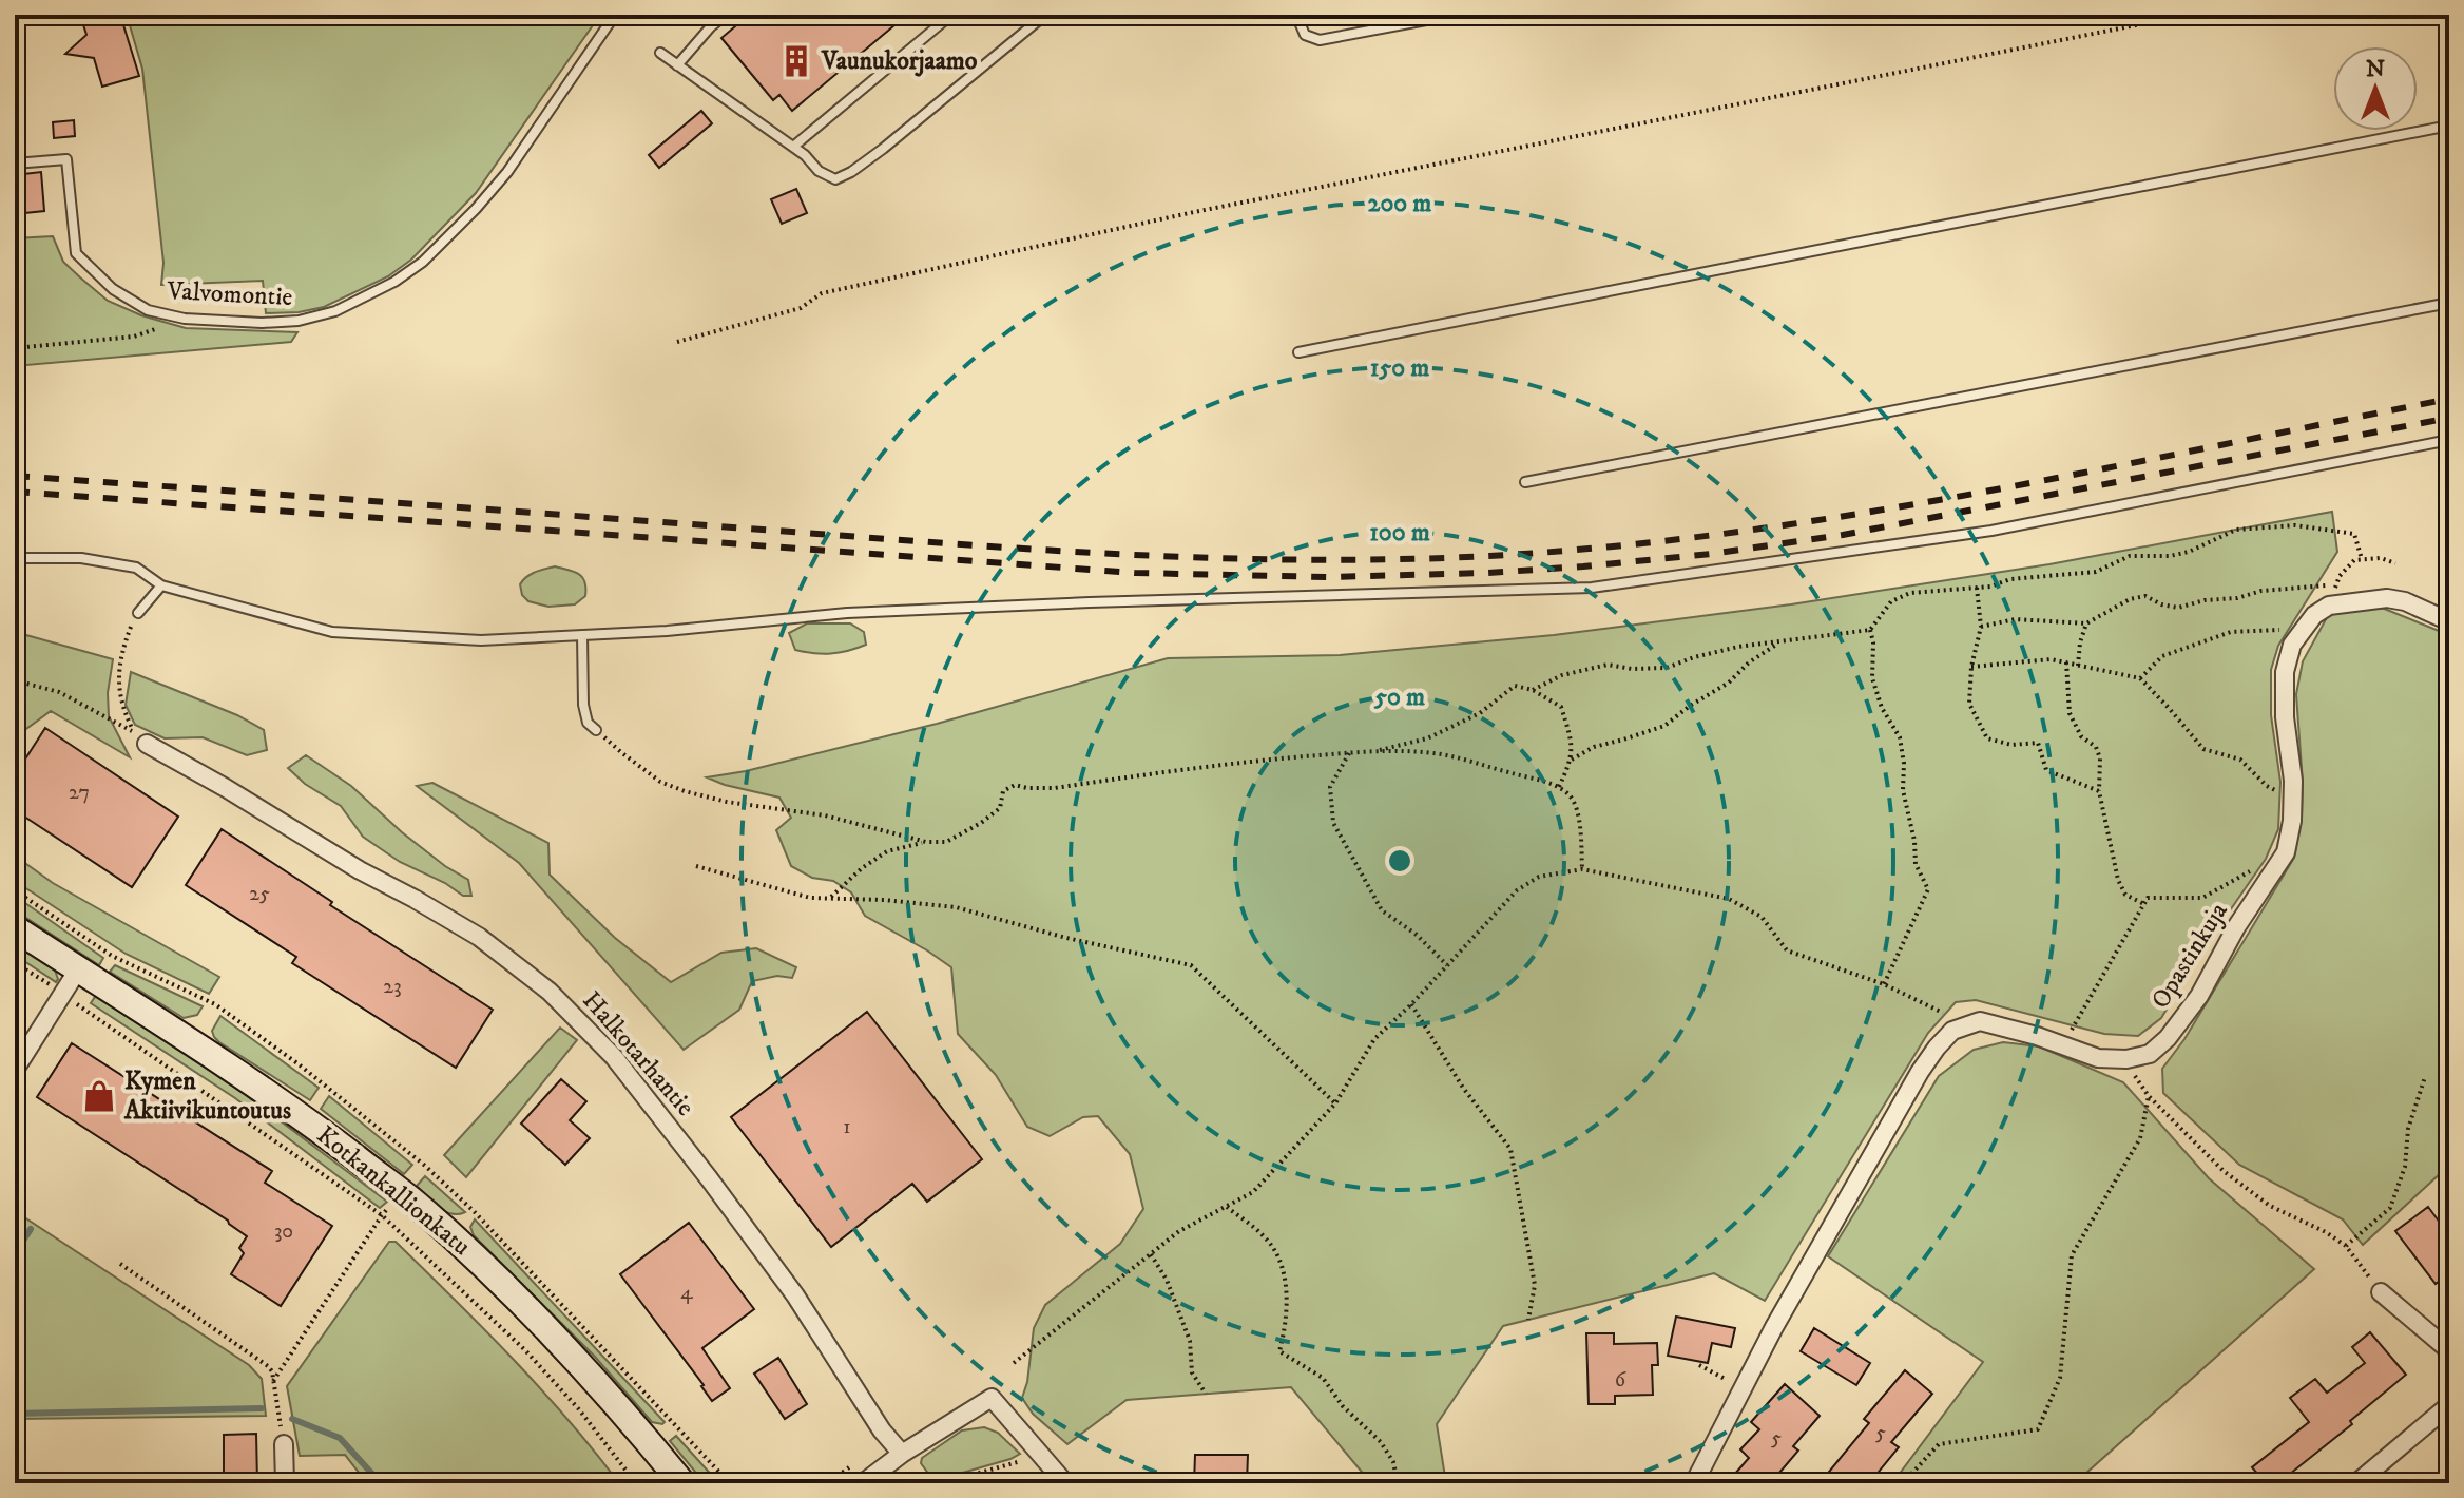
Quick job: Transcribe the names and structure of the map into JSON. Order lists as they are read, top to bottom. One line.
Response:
{"streets":{"street":["Opastinkuja","Halkotarhantie","Kotkankallionkatu"],"lane":["Valvomontie"]},"places":{"building":["Vaunukorjaamo"],"shop":["Kymen Aktiivikuntoutus"]},"house_numbers":["27","25","23","1","30","4","6","5","5"],"north":"top","rings":["200 m","150 m","100 m","50 m"]}
